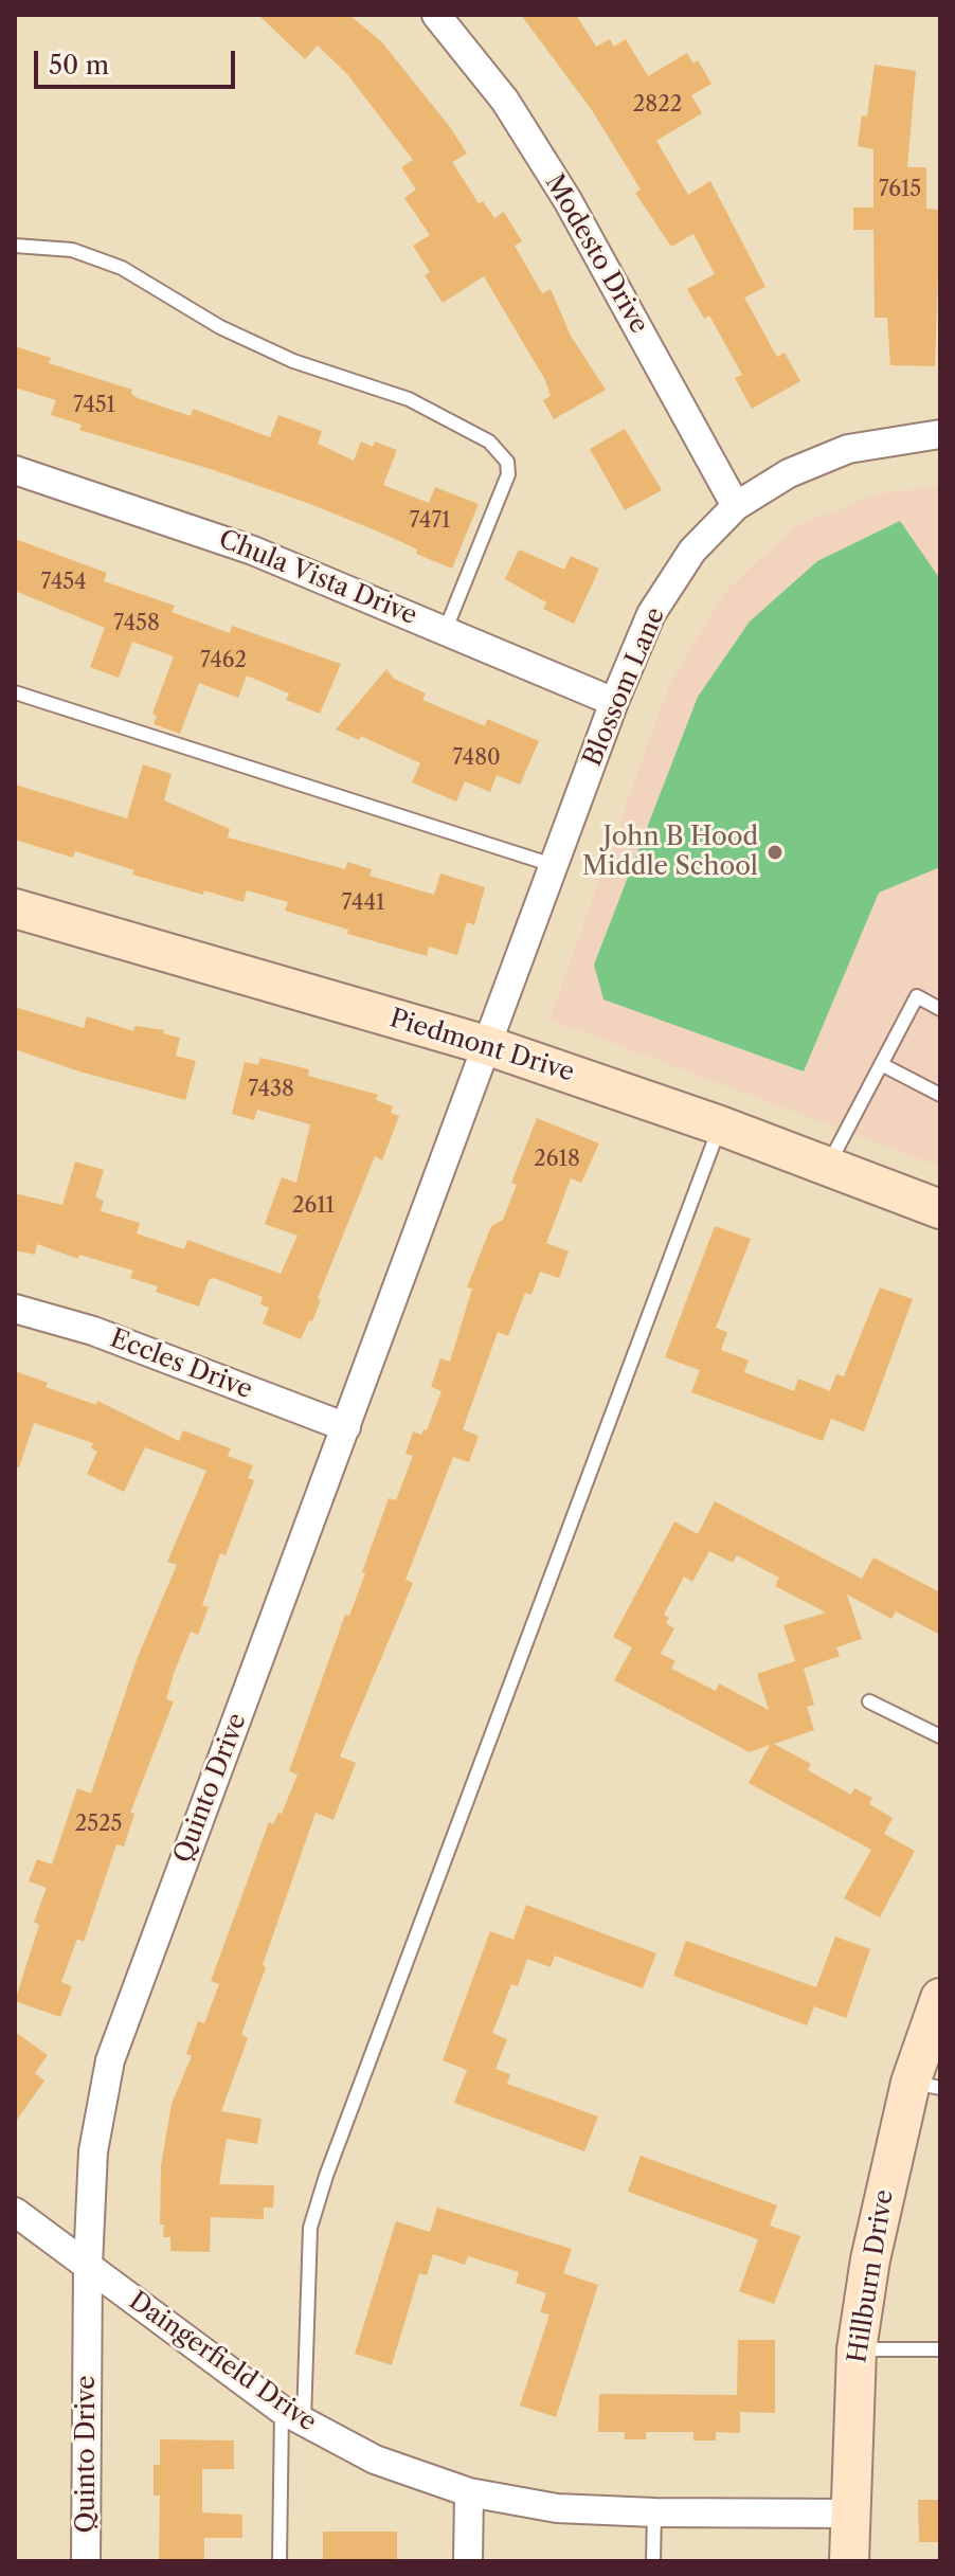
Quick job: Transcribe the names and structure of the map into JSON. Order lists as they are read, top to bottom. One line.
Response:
{"streets":{"street":["Modesto Drive","Chula Vista Drive","Blossom Lane","Piedmont Drive","Eccles Drive","Quinto Drive","Hillburn Drive","Daingerfield Drive"]},"crossings":[["Modesto Drive","Blossom Lane"],["Chula Vista Drive","Blossom Lane"],["Blossom Lane","Piedmont Drive"],["Blossom Lane","Quinto Drive"],["Piedmont Drive","Quinto Drive"],["Eccles Drive","Quinto Drive"],["Quinto Drive","Daingerfield Drive"],["Hillburn Drive","Daingerfield Drive"]],"places":["John B Hood Middle School"],"house_numbers":["2822","7615","7451","7471","7454","7458","7462","7480","7441","7438","2618","2611","2525"],"scale_bar":"50 m"}
